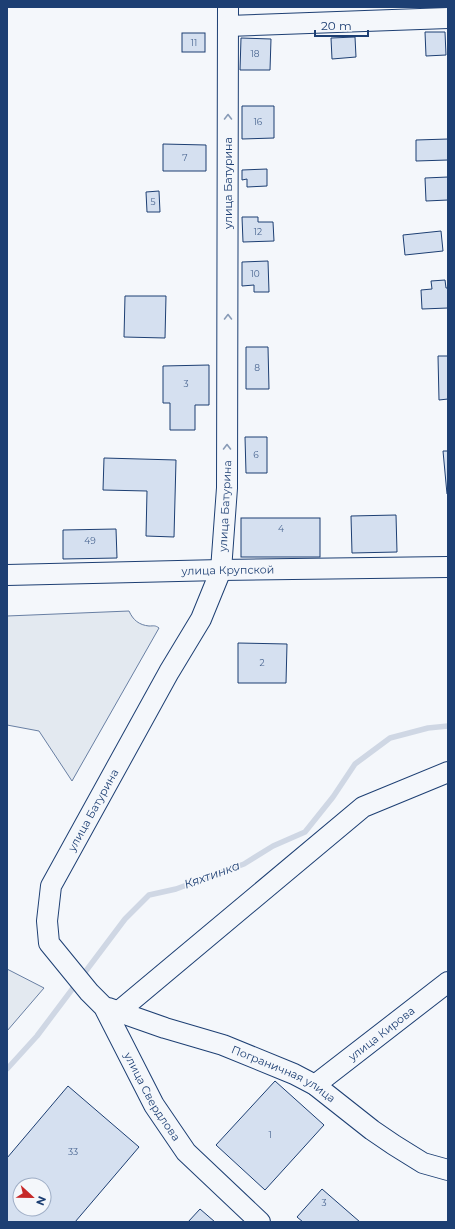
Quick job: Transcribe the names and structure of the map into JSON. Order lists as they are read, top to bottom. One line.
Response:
{"streets":{"street":["улица Батурина","улица Крупской","улица Кирова","Пограничная улица","улица Свердлова"]},"crossings":[["улица Батурина","улица Крупской"],["улица Батурина","улица Свердлова"],["улица Кирова","Пограничная улица"],["Пограничная улица","улица Свердлова"]],"one_way":["улица Батурина"],"water":["Кяхтинка"],"house_numbers":["11","18","16","7","5","12","10","8","3","6","4","49","2","1","33","3"],"scale_bar":"20 m","north":"right"}
